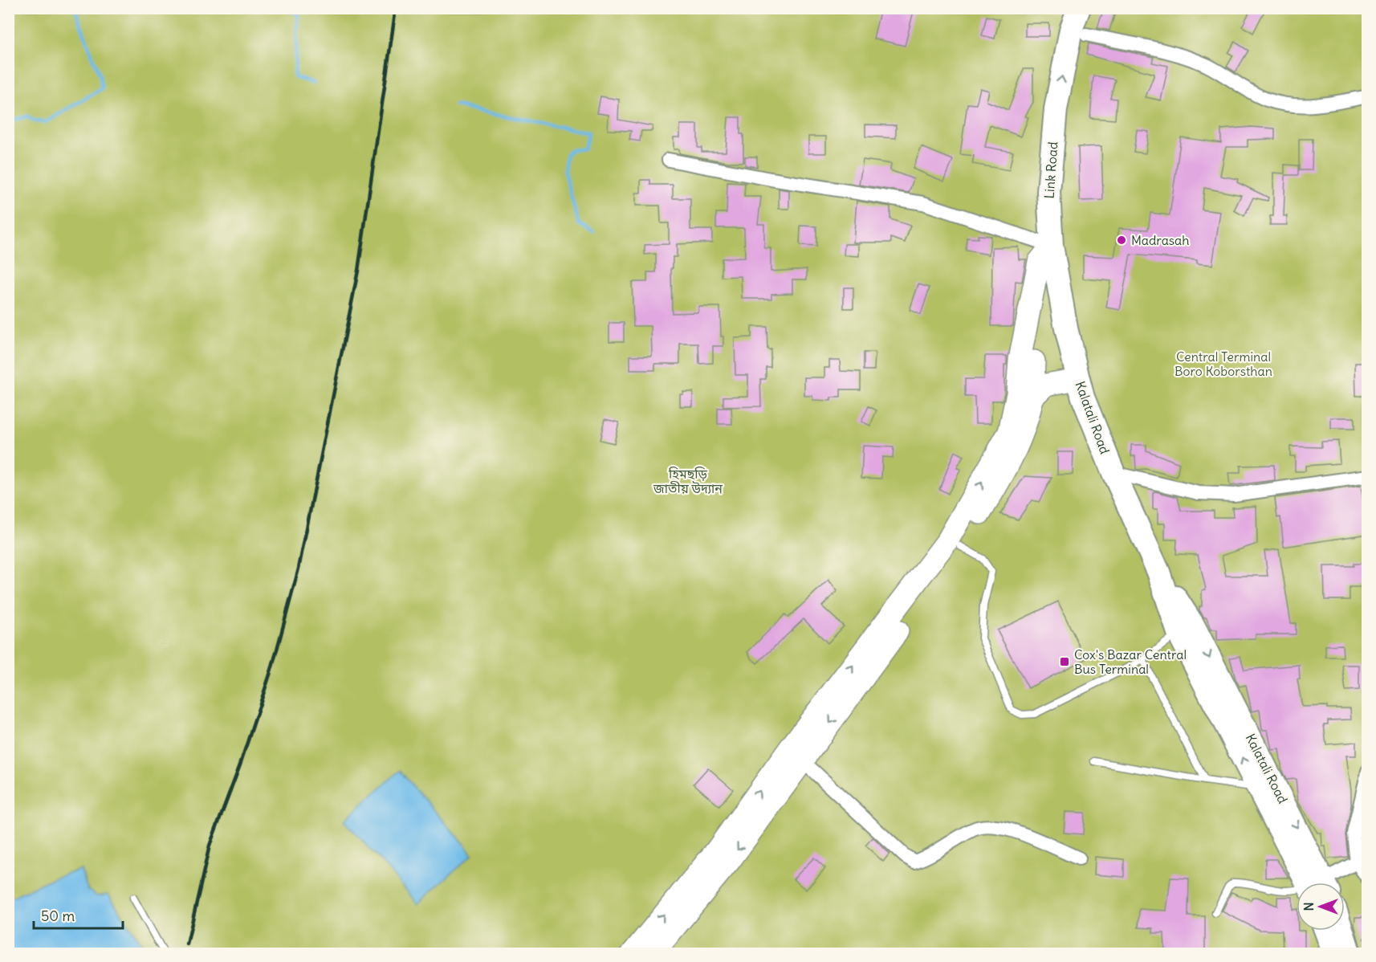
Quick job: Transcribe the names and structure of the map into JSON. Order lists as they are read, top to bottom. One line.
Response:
{"streets":{"highway":["Link Road","Kalatali Road"]},"crossings":[["Link Road","Kalatali Road"]],"parks":["Central Terminal Boro Koborsthan","হিমছড়ি জাতীয় উদ্যান"],"places":{"other":["Madrasah"],"transit":["Cox's Bazar Central Bus Terminal"]},"scale_bar":"50 m","north":"left"}
